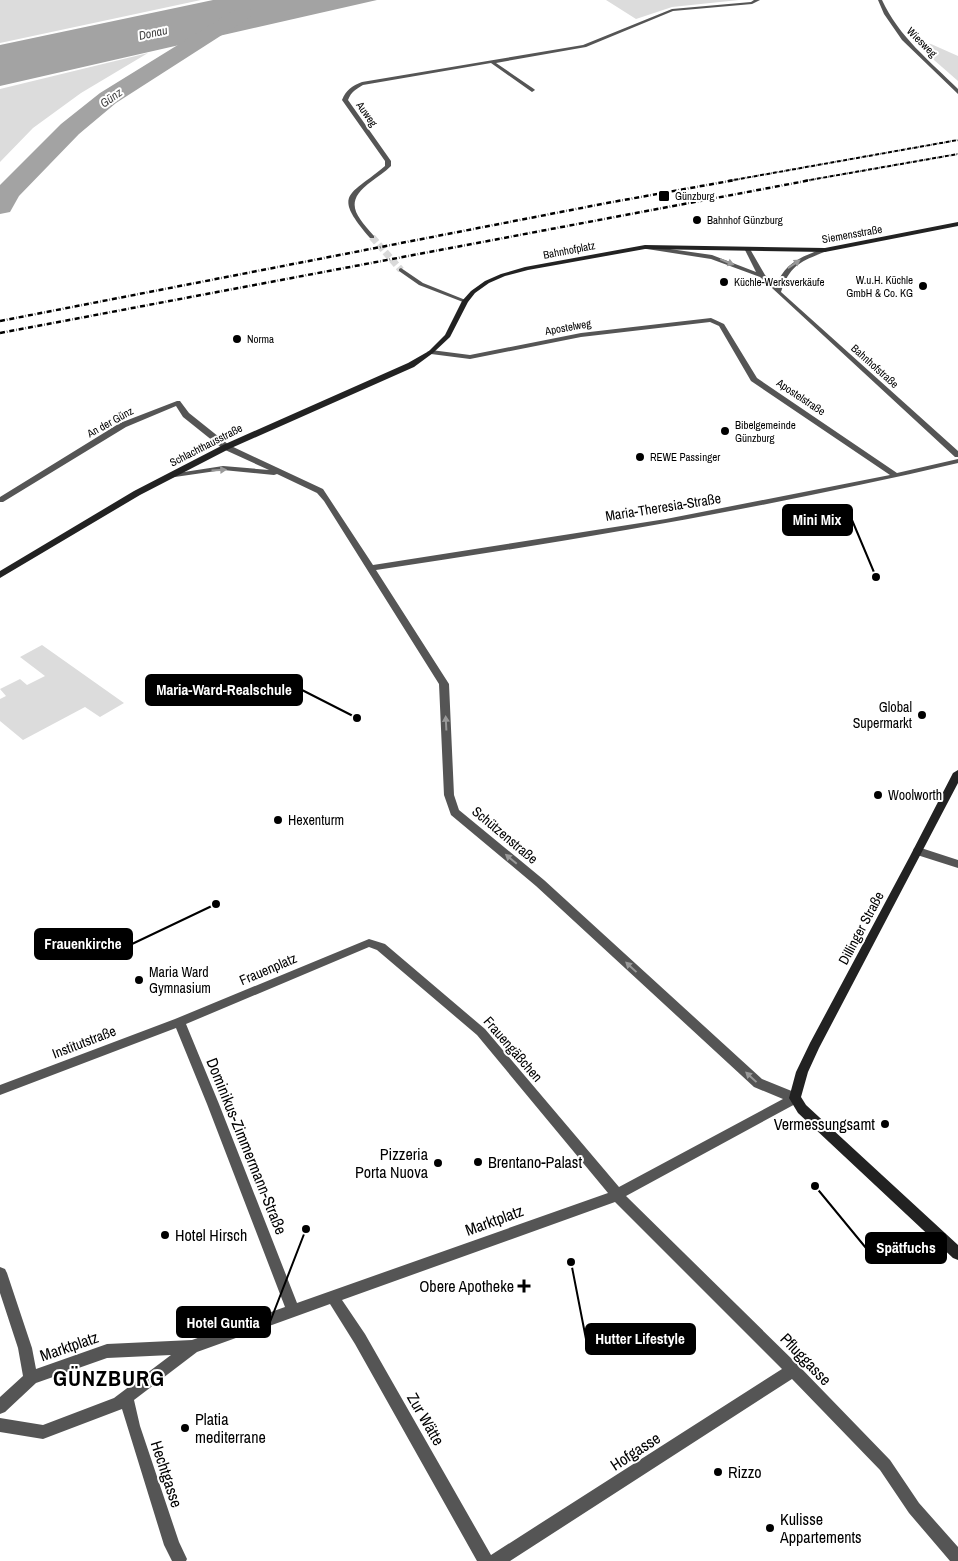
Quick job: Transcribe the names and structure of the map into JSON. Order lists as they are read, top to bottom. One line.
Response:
{"streets":{"main road":["Siemensstraße","Bahnhofplatz","Schlachthausstraße","Dillinger Straße"],"street":["Wiesweg","Auweg","Apostelweg","Bahnhofstraße","Apostelstraße","An der Günz","Maria-Theresia-Straße","Schützenstraße","Frauenplatz","Institutstraße","Frauengäßchen","Dominikus-Zimmermann-Straße","Marktplatz","Pfluggasse","Zur Wätte","Hofgasse","Hechtgasse"]},"crossings":[["Siemensstraße","Bahnhofplatz"],["Siemensstraße","Bahnhofstraße"],["Bahnhofplatz","Apostelweg"],["Bahnhofplatz","Bahnhofstraße"],["Bahnhofplatz","Schlachthausstraße"],["Apostelweg","Apostelstraße"],["Apostelweg","Schlachthausstraße"],["Apostelstraße","Maria-Theresia-Straße"],["An der Günz","Schlachthausstraße"],["An der Günz","Schützenstraße"],["Schlachthausstraße","Schützenstraße"],["Maria-Theresia-Straße","Schützenstraße"],["Schützenstraße","Dillinger Straße"],["Schützenstraße","Marktplatz"],["Dillinger Straße","Marktplatz"],["Frauenplatz","Institutstraße"],["Frauenplatz","Frauengäßchen"],["Frauenplatz","Dominikus-Zimmermann-Straße"],["Institutstraße","Dominikus-Zimmermann-Straße"],["Frauengäßchen","Marktplatz"],["Frauengäßchen","Pfluggasse"],["Dominikus-Zimmermann-Straße","Marktplatz"],["Marktplatz","Pfluggasse"],["Marktplatz","Zur Wätte"],["Marktplatz","Hechtgasse"],["Pfluggasse","Hofgasse"]],"districts":["GÜNZBURG"],"water":["Donau","Günz"],"places":{"transit":["Günzburg"],"other":["Bahnhof Günzburg","Küchle-Werksverkäufe","W.u.H. Küchle GmbH & Co. KG","Norma","Bibelgemeinde Günzburg","REWE Passinger","Mini Mix","Global Supermarkt","Maria-Ward-Realschule","Woolworth","Hexenturm","Frauenkirche","Maria Ward Gymnasium","Vermessungsamt","Brentano-Palast","Pizzeria Porta Nuova","Spätfuchs","Hotel Guntia","Hotel Hirsch","Hutter Lifestyle","Platia mediterrane","Rizzo","Kulisse Appartements"],"health":["Obere Apotheke"]}}
